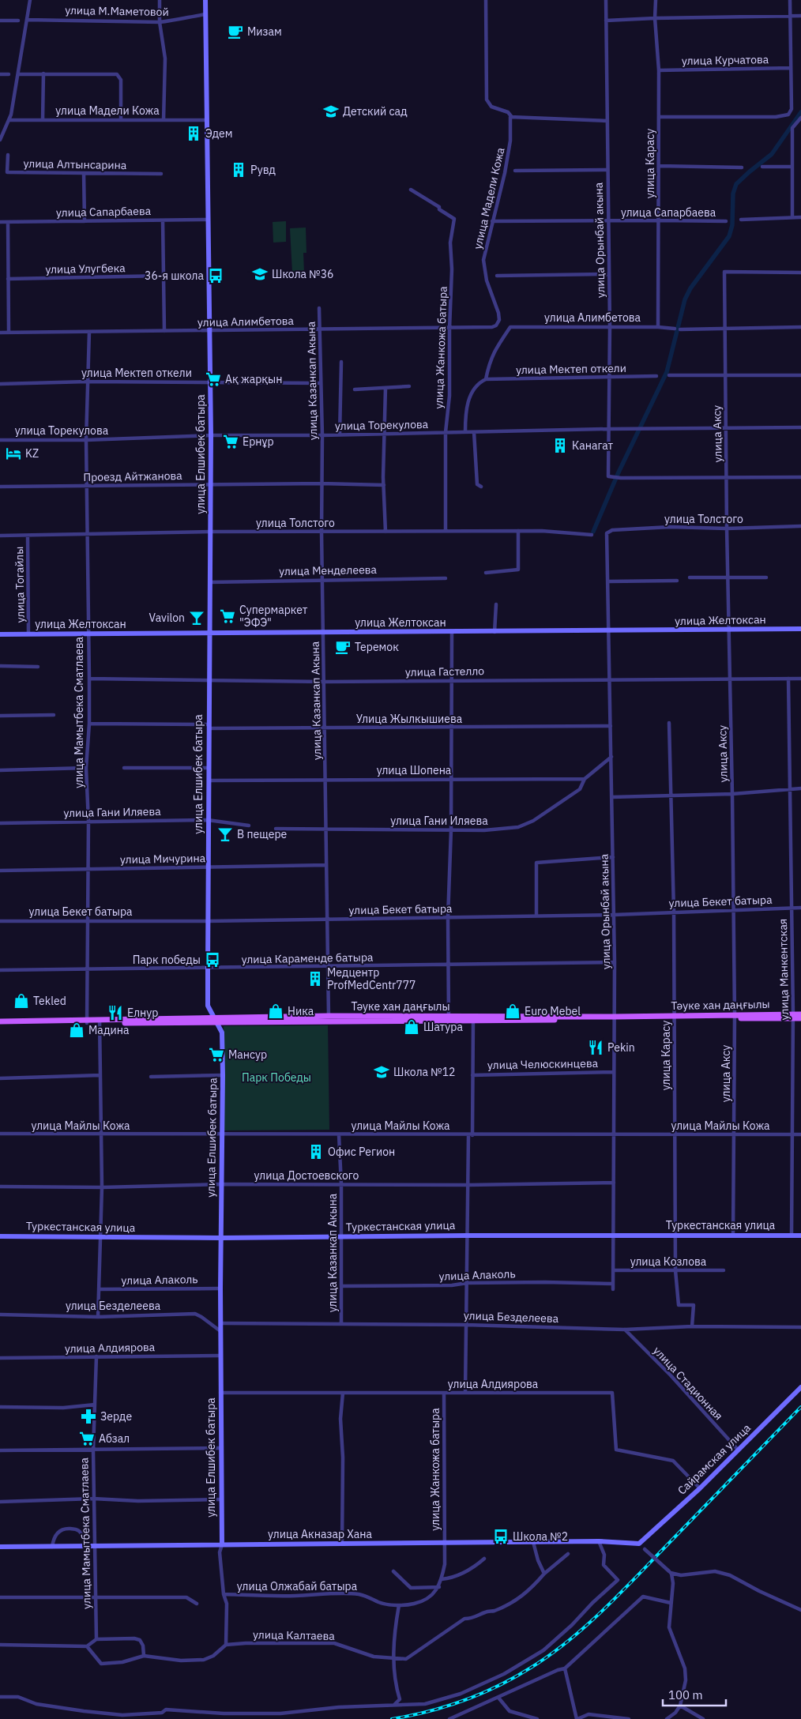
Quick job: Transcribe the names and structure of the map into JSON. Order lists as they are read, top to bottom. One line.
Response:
{"streets":{"main road":["улица Елшибек батыра","улица Желтоксан","Тәуке хан даңғылы","Туркестанская улица","Сайрамская улица","улица Акназар Хана"],"street":["улица М.Маметовой","улица Курчатова","улица Мадели Кожа","улица Карасу","улица Алтынсарина","улица Сапарбаева","улица Орынбай акына","улица Улугбека","улица Алимбетова","улица Жанкожа батыра","улица Мектеп откели","улица Казанкап Акына","улица Торекулова","улица Аксу","Проезд Айтжанова","улица Толстого","улица Менделеева","улица Тогайлы","улица Гастелло","улица Мамытбека Сматлаева","Улица Жылкышиева","улица Шопена","улица Гани Иляева","улица Мичурина","улица Бекет батыра","улица Караменде батыра","улица Манкентская","улица Челюскинцева","улица Майлы Кожа","улица Достоевского","улица Козлова","улица Алаколь","улица Безделеева","улица Алдиярова","улица Стадионная","улица Олжабай батыра","улица Калтаева"]},"crossings":[["улица М.Маметовой","улица Елшибек батыра"],["улица Курчатова","улица Карасу"],["улица Мадели Кожа","улица Сапарбаева"],["улица Мадели Кожа","улица Алимбетова"],["улица Мадели Кожа","улица Елшибек батыра"],["улица Карасу","улица Сапарбаева"],["улица Карасу","улица Алимбетова"],["улица Карасу","улица Бекет батыра"],["улица Карасу","Тәуке хан даңғылы"],["улица Карасу","улица Майлы Кожа"],["улица Карасу","Туркестанская улица"],["улица Карасу","улица Козлова"],["улица Карасу","улица Безделеева"],["улица Сапарбаева","улица Орынбай акына"],["улица Сапарбаева","улица Елшибек батыра"],["улица Орынбай акына","улица Алимбетова"],["улица Орынбай акына","улица Мектеп откели"],["улица Орынбай акына","улица Торекулова"],["улица Орынбай акына","улица Аксу"],["улица Орынбай акына","улица Толстого"],["улица Орынбай акына","улица Желтоксан"],["улица Орынбай акына","улица Гастелло"],["улица Орынбай акына","Улица Жылкышиева"],["улица Орынбай акына","улица Бекет батыра"],["улица Орынбай акына","улица Караменде батыра"],["улица Орынбай акына","Тәуке хан даңғылы"],["улица Орынбай акына","улица Челюскинцева"],["улица Орынбай акына","улица Майлы Кожа"],["улица Орынбай акына","улица Достоевского"],["улица Орынбай акына","Туркестанская улица"],["улица Орынбай акына","улица Козлова"],["улица Орынбай акына","улица Алаколь"],["улица Алимбетова","улица Жанкожа батыра"],["улица Алимбетова","улица Мектеп откели"],["улица Алимбетова","улица Казанкап Акына"],["улица Алимбетова","улица Елшибек батыра"],["улица Алимбетова","улица Мамытбека Сматлаева"],["улица Жанкожа батыра","улица Торекулова"],["улица Жанкожа батыра","улица Толстого"],["улица Жанкожа батыра","улица Алдиярова"],["улица Жанкожа батыра","улица Акназар Хана"],["улица Жанкожа батыра","улица Олжабай батыра"],["улица Мектеп откели","улица Казанкап Акына"],["улица Мектеп откели","улица Елшибек батыра"],["улица Мектеп откели","улица Мамытбека Сматлаева"],["улица Казанкап Акына","улица Торекулова"],["улица Казанкап Акына","Проезд Айтжанова"],["улица Казанкап Акына","улица Толстого"],["улица Казанкап Акына","улица Менделеева"],["улица Казанкап Акына","улица Желтоксан"],["улица Казанкап Акына","улица Гастелло"],["улица Казанкап Акына","Улица Жылкышиева"],["улица Казанкап Акына","улица Шопена"],["улица Казанкап Акына","улица Гани Иляева"],["улица Казанкап Акына","улица Мичурина"],["улица Казанкап Акына","улица Бекет батыра"],["улица Казанкап Акына","улица Караменде батыра"],["улица Казанкап Акына","Тәуке хан даңғылы"],["улица Казанкап Акына","улица Майлы Кожа"],["улица Казанкап Акына","улица Достоевского"],["улица Казанкап Акына","Туркестанская улица"],["улица Казанкап Акына","улица Алаколь"],["улица Казанкап Акына","улица Безделеева"],["улица Торекулова","улица Аксу"],["улица Торекулова","улица Елшибек батыра"],["улица Торекулова","улица Мамытбека Сматлаева"],["улица Аксу","улица Толстого"],["улица Аксу","улица Желтоксан"],["улица Аксу","улица Гастелло"],["улица Аксу","улица Бекет батыра"],["улица Аксу","Тәуке хан даңғылы"],["улица Аксу","улица Майлы Кожа"],["улица Аксу","Туркестанская улица"],["улица Елшибек батыра","Проезд Айтжанова"],["улица Елшибек батыра","улица Толстого"],["улица Елшибек батыра","улица Менделеева"],["улица Елшибек батыра","улица Желтоксан"],["улица Елшибек батыра","улица Гастелло"],["улица Елшибек батыра","Улица Жылкышиева"],["улица Елшибек батыра","улица Шопена"],["улица Елшибек батыра","улица Гани Иляева"],["улица Елшибек батыра","улица Мичурина"],["улица Елшибек батыра","улица Бекет батыра"],["улица Елшибек батыра","улица Караменде батыра"],["улица Елшибек батыра","Тәуке хан даңғылы"],["улица Елшибек батыра","улица Майлы Кожа"],["улица Елшибек батыра","улица Достоевского"],["улица Елшибек батыра","Туркестанская улица"],["улица Елшибек батыра","улица Алаколь"],["улица Елшибек батыра","улица Безделеева"],["улица Елшибек батыра","улица Алдиярова"],["улица Елшибек батыра","улица Акназар Хана"],["Проезд Айтжанова","улица Мамытбека Сматлаева"],["улица Толстого","улица Тогайлы"],["улица Толстого","улица Мамытбека Сматлаева"],["улица Тогайлы","улица Желтоксан"],["улица Желтоксан","улица Мамытбека Сматлаева"],["улица Гастелло","улица Мамытбека Сматлаева"],["улица Гастелло","улица Манкентская"],["улица Мамытбека Сматлаева","улица Гани Иляева"],["улица Мамытбека Сматлаева","улица Мичурина"],["улица Мамытбека Сматлаева","улица Бекет батыра"],["улица Мамытбека Сматлаева","улица Караменде батыра"],["улица Мамытбека Сматлаева","Тәуке хан даңғылы"],["улица Мамытбека Сматлаева","улица Алдиярова"],["улица Мамытбека Сматлаева","улица Акназар Хана"],["улица Шопена","улица Гани Иляева"],["улица Бекет батыра","улица Манкентская"],["улица Манкентская","Тәуке хан даңғылы"],["улица Манкентская","улица Майлы Кожа"],["улица Манкентская","Туркестанская улица"],["улица Безделеева","улица Стадионная"],["улица Алдиярова","Сайрамская улица"],["улица Стадионная","Сайрамская улица"],["Сайрамская улица","улица Акназар Хана"],["улица Акназар Хана","улица Олжабай батыра"]],"parks":["Парк Победы"],"places":{"cafe":["Мизам","Теремок"],"school or university":["Детский сад","Школа №36","Школа №12"],"building":["Эдем","Рувд","Канагат","Медцентр ProfMedCentr777","Офис Регион"],"bus stop":["36-я школа","Парк победы","Школа №2"],"supermarket":["Ақ жарқын","Ернұр","Супермаркет \"ЭФЭ\"","Мансур","Абзал"],"hotel":["KZ"],"bar":["Vavilon","В пещере"],"shop":["Tekled","Ника","Euro Mebel","Шатура","Мадина"],"restaurant":["Елнур","Pekin"],"pharmacy":["Зерде"]},"scale_bar":"100 m"}
